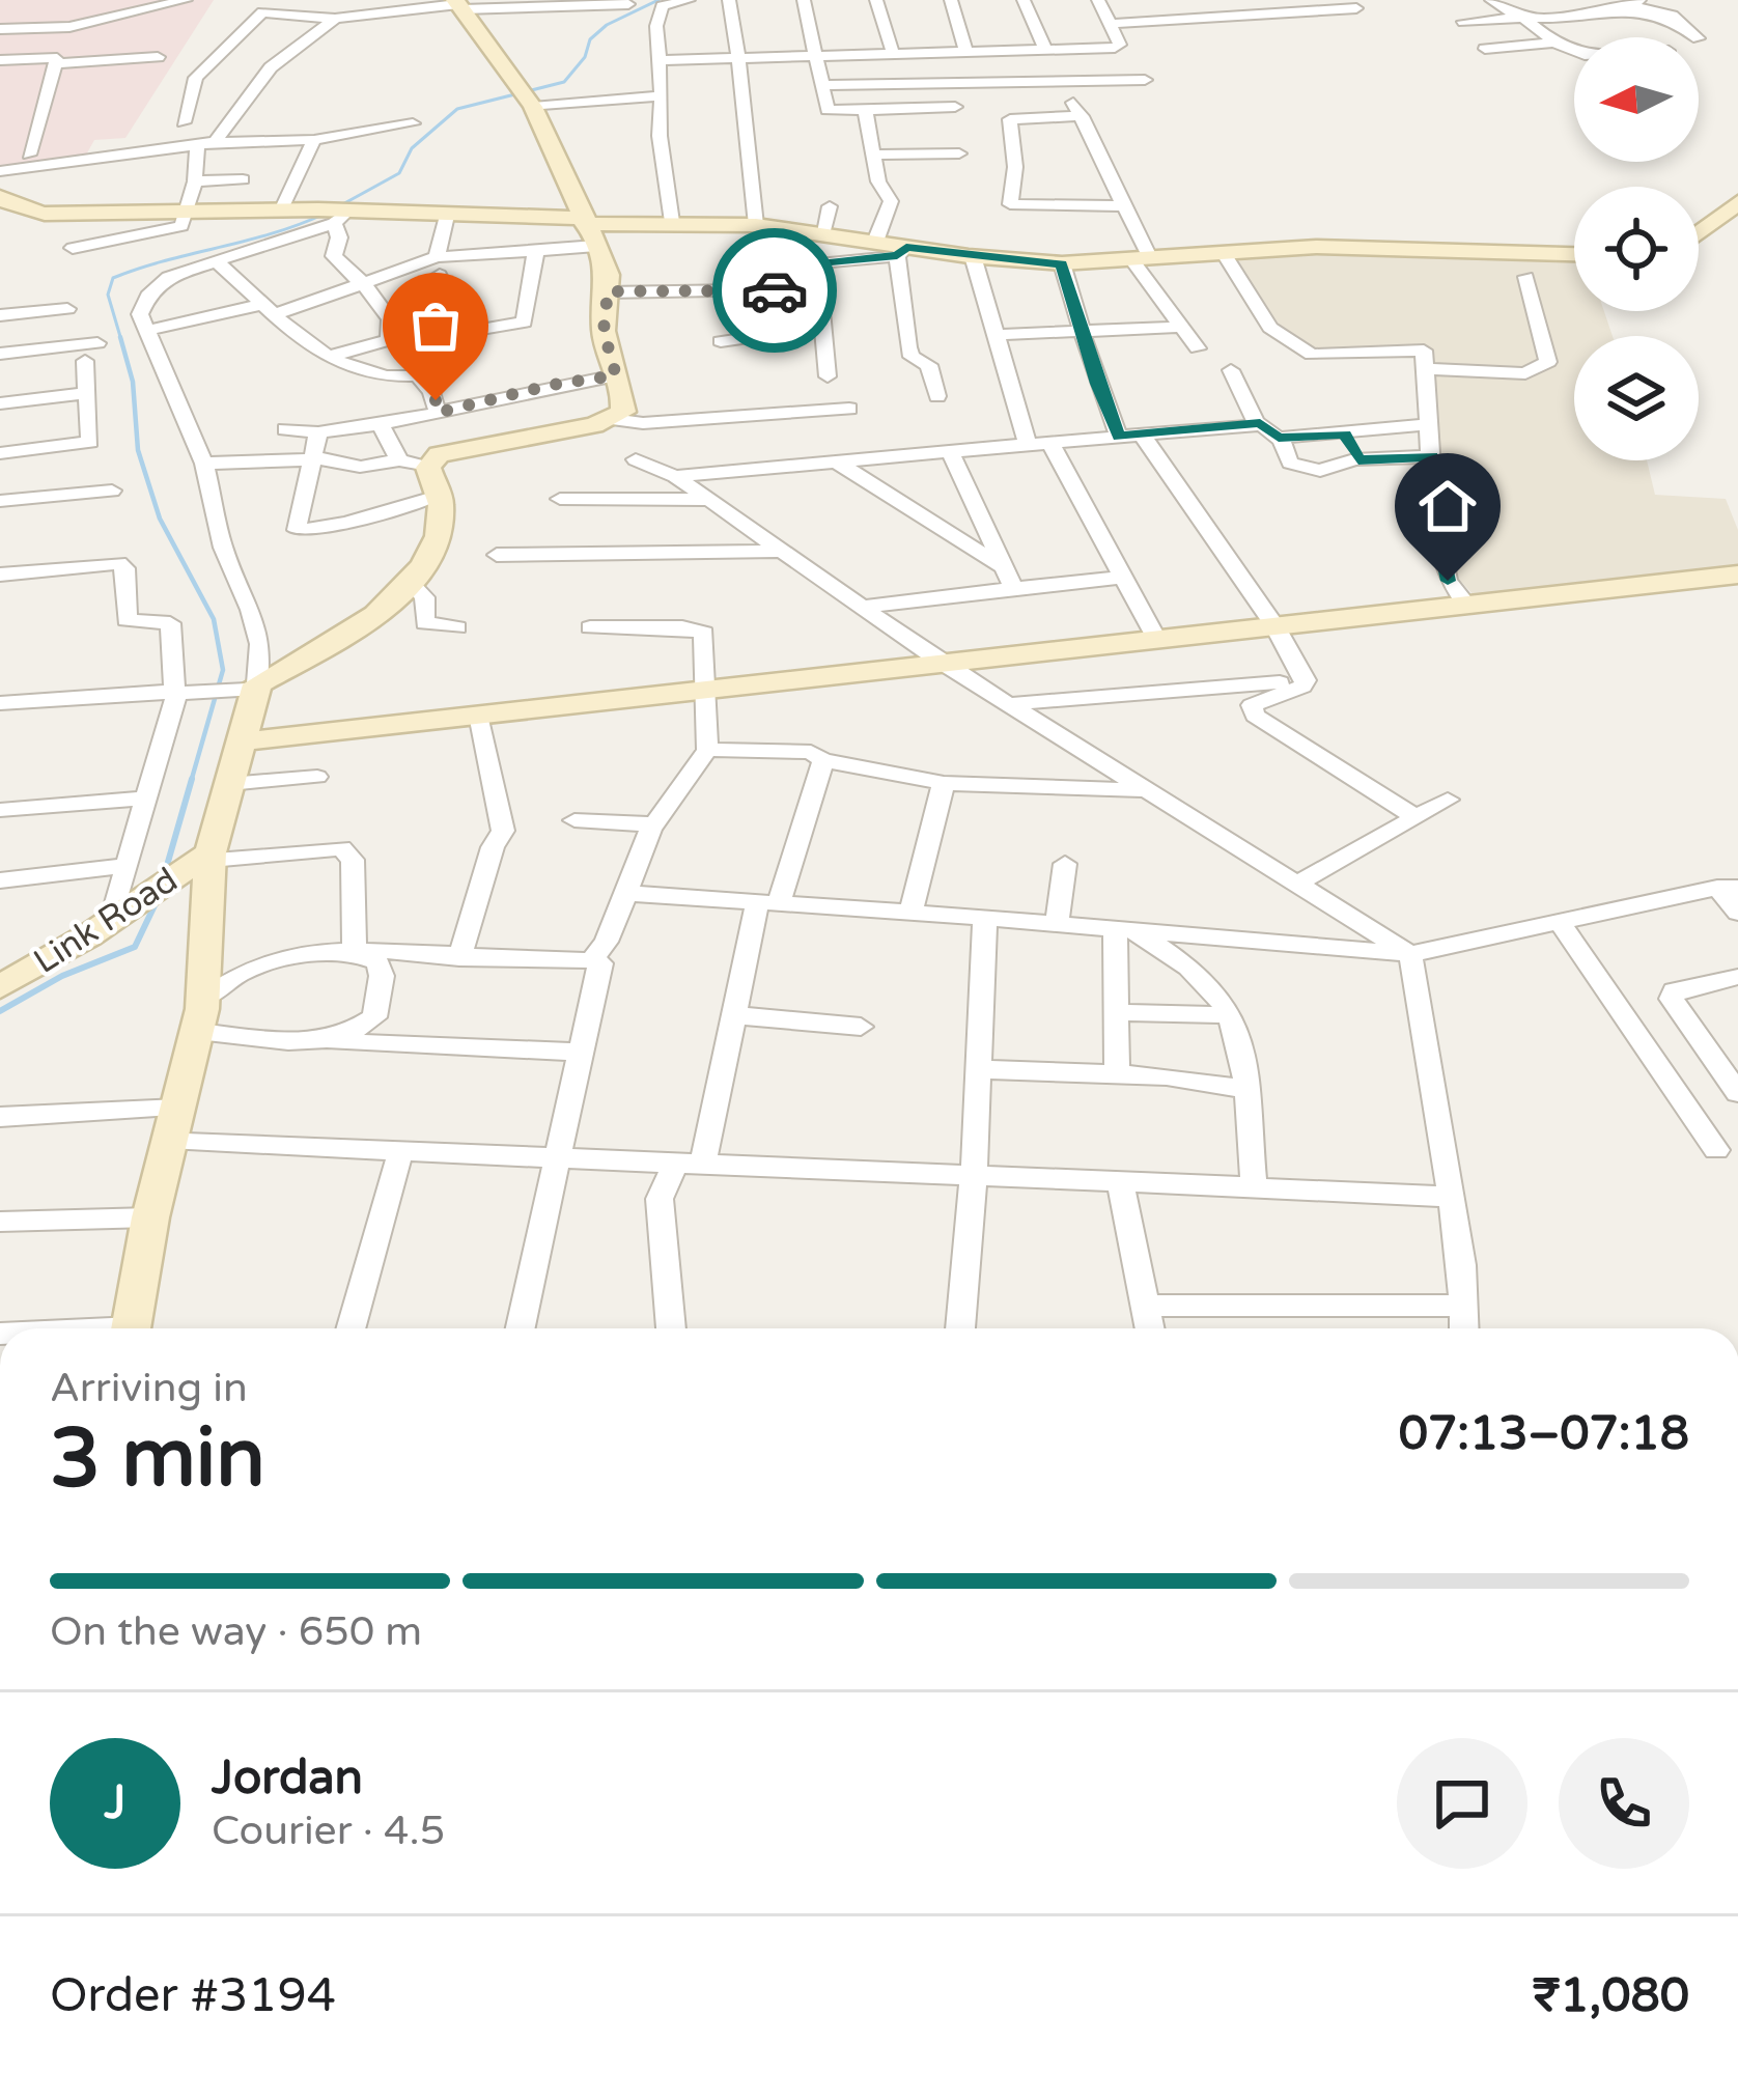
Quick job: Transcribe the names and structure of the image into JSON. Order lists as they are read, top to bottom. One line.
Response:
{"streets":{"street":["Link Road"]},"north":"left","page":{"heading":["3 min","Arriving in","07:13–07:18"],"panel":["Jordan","Courier · 4.5","Order #3194","₹1,080"],"bar":"On the way · 650 m","round":"J"}}
